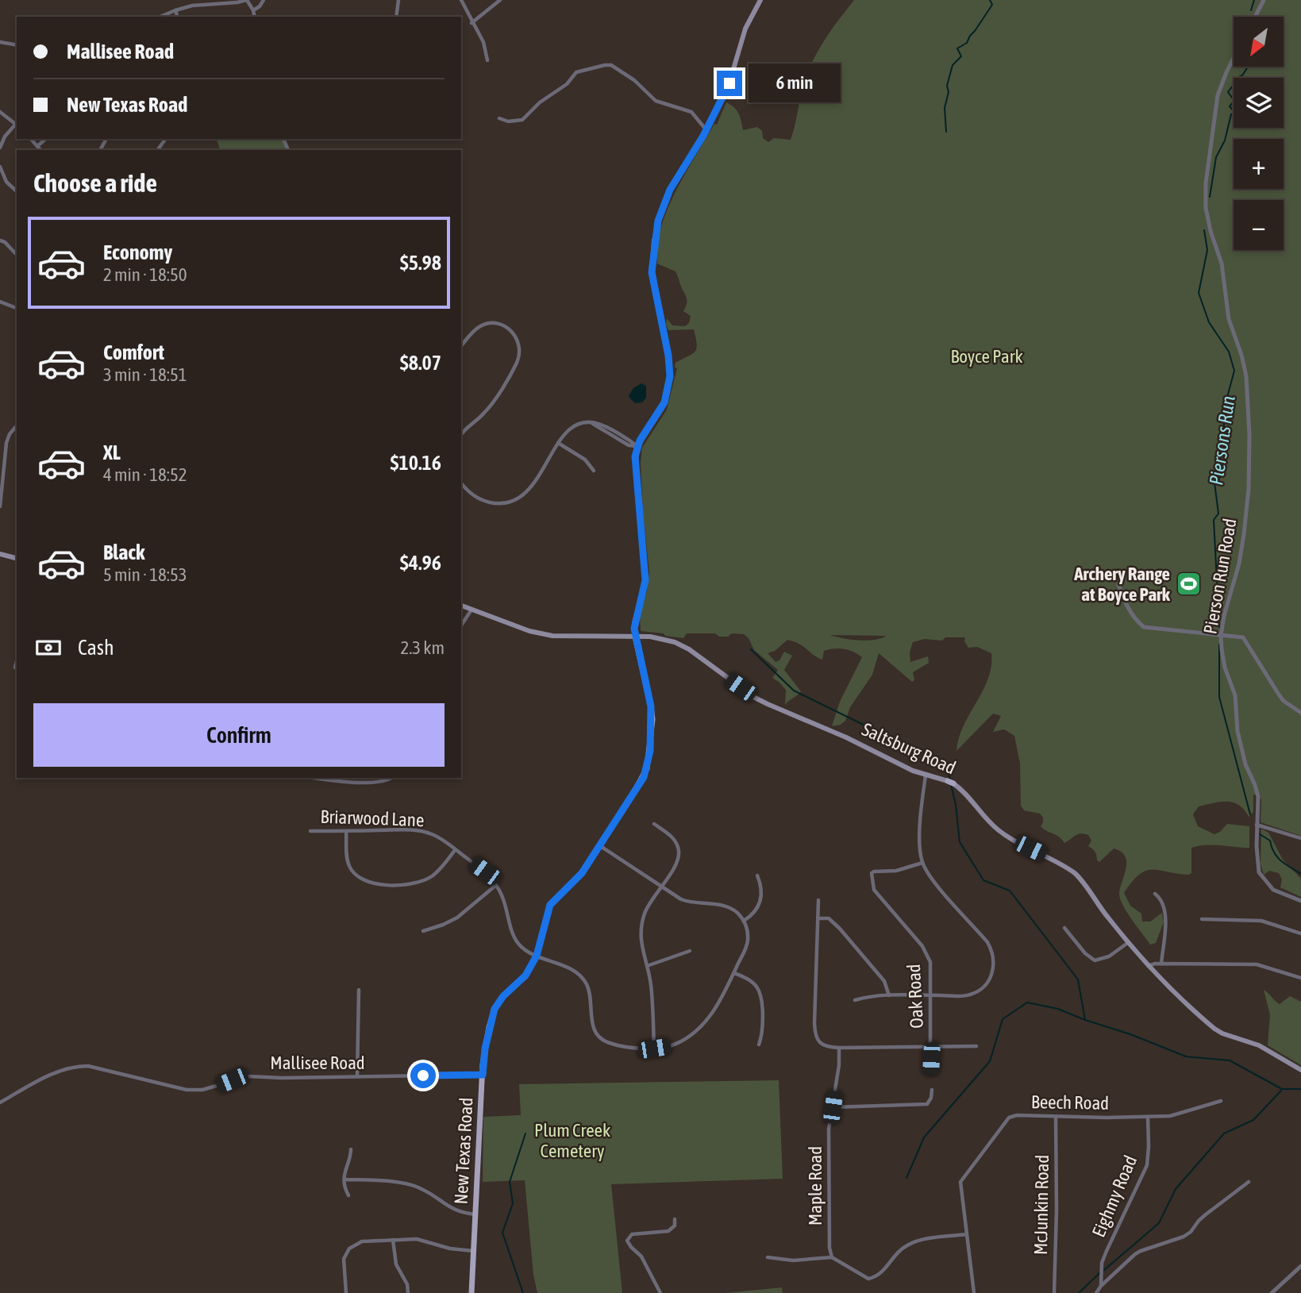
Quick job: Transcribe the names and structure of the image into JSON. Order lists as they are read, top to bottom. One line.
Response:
{"streets":{"main road":["Saltsburg Road","New Texas Road"],"street":["Pierson Run Road","Briarwood Lane","Oak Road","Mallisee Road","Beech Road","Maple Road","Eighmy Road","McJunkin Road"]},"crossings":[["Saltsburg Road","New Texas Road"],["Briarwood Lane","New Texas Road"],["Mallisee Road","New Texas Road"],["Beech Road","Eighmy Road"],["Beech Road","McJunkin Road"]],"water":["Piersons Run"],"parks":["Boyce Park","Plum Creek Cemetery"],"places":{"sports":["Archery Range at Boyce Park"]},"north":"bottom left","page":{"map_buttons":["+","−"],"banner":["Mallisee Road","New Texas Road"],"bubble":"6 min","heading":"Choose a ride","list":[{"name":"Economy","note":"2 min · 18:50","value":"$5.98"},{"name":"Comfort","note":"3 min · 18:51","value":"$8.07"},{"name":"XL","note":"4 min · 18:52","value":"$10.16"},{"name":"Black","note":"5 min · 18:53","value":"$4.96"}],"pay":["Cash","2.3 km"],"buttons":"Confirm"}}
